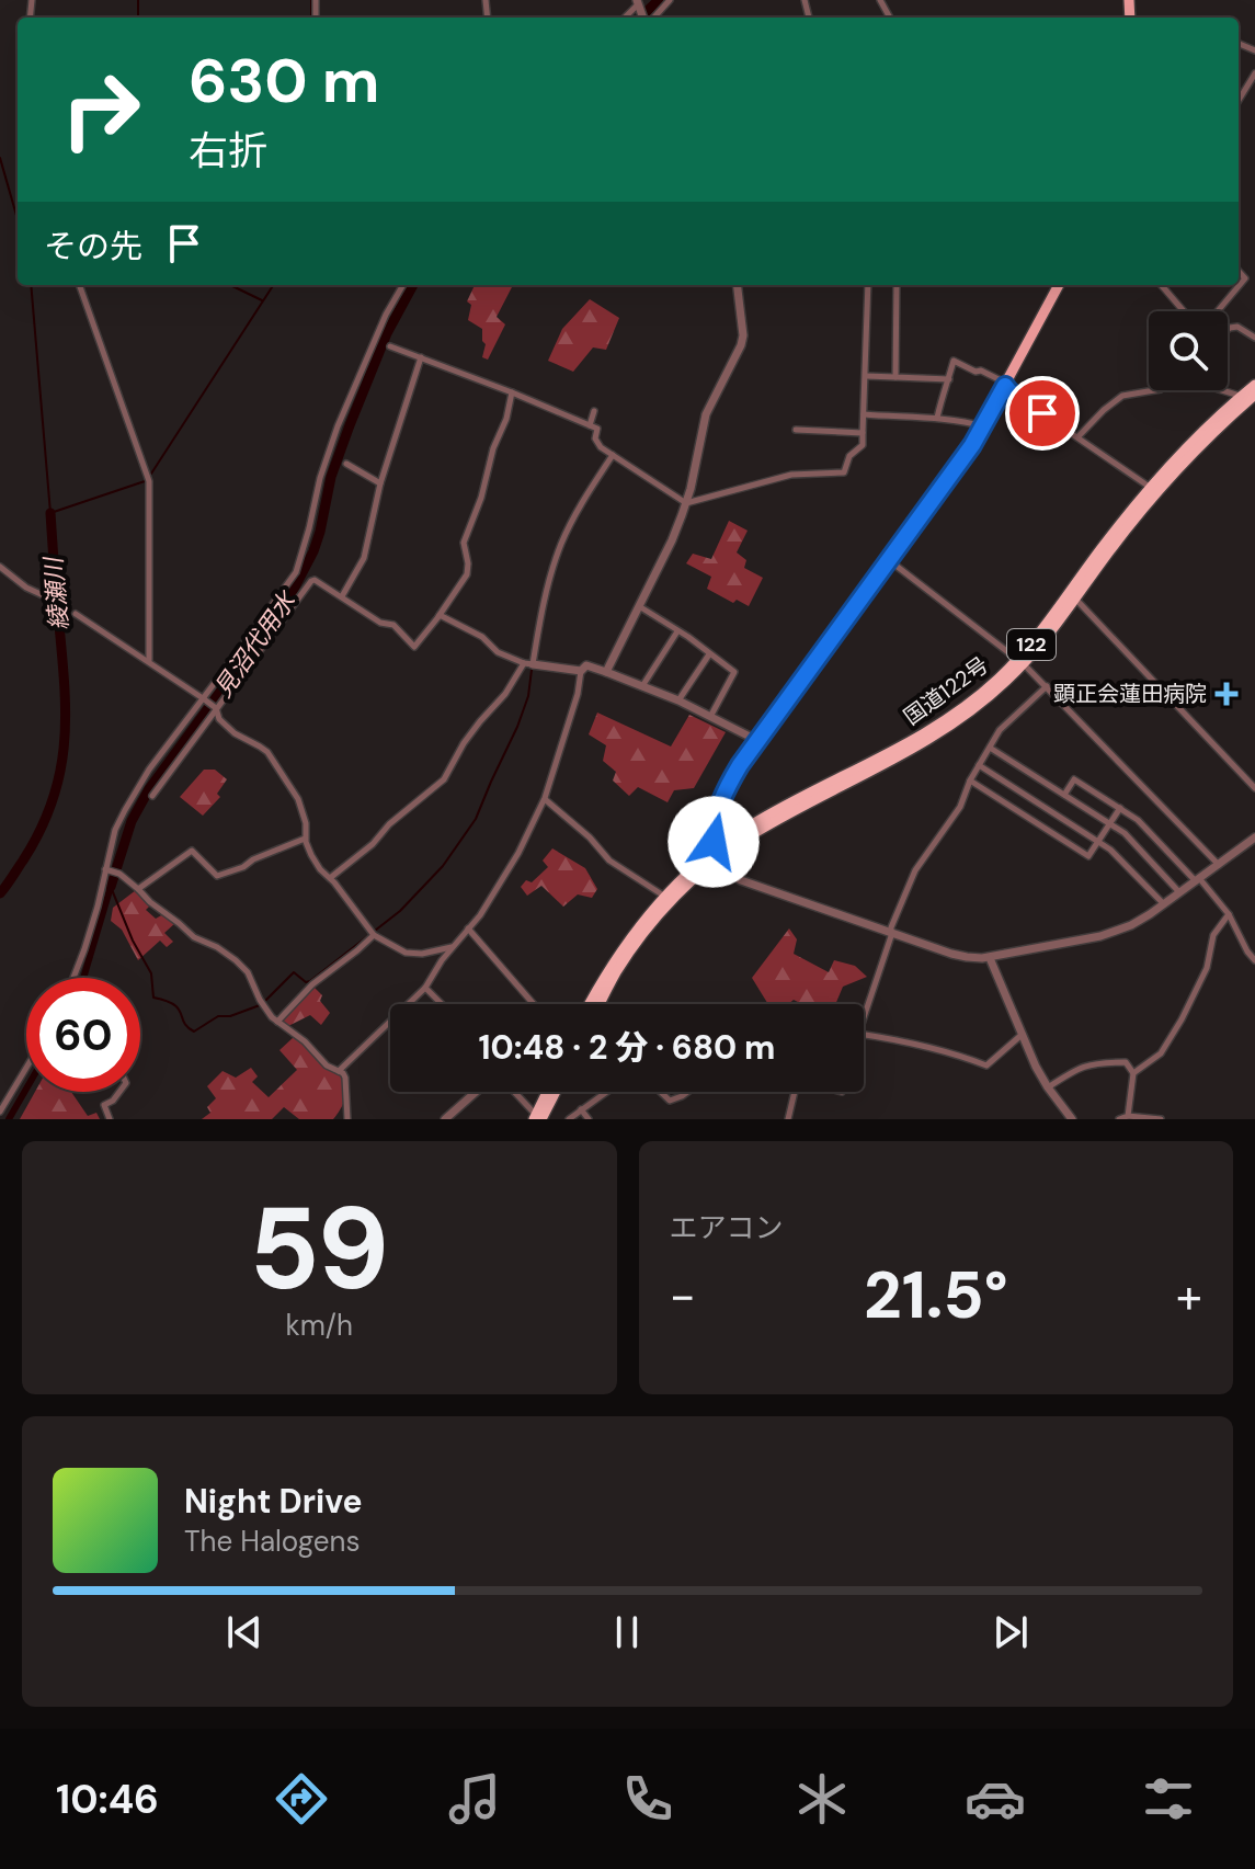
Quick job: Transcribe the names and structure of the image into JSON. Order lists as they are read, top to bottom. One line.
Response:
{"streets":{"highway":["122","国道122号"]},"crossings":[["122","国道122号"]],"water":["綾瀬川","見沼代用水"],"places":{"health":["顕正会蓮田病院"]},"page":{"turn":["630 m","右折"],"then":"その先","limit":"60","trip":"10:48 · 2 分 · 680 m","tile":[["59","km/h"],"エアコン"],"heat":["−","21.5°","+"],"song":["Night Drive","The Halogens"],"tabs":"10:46"}}
